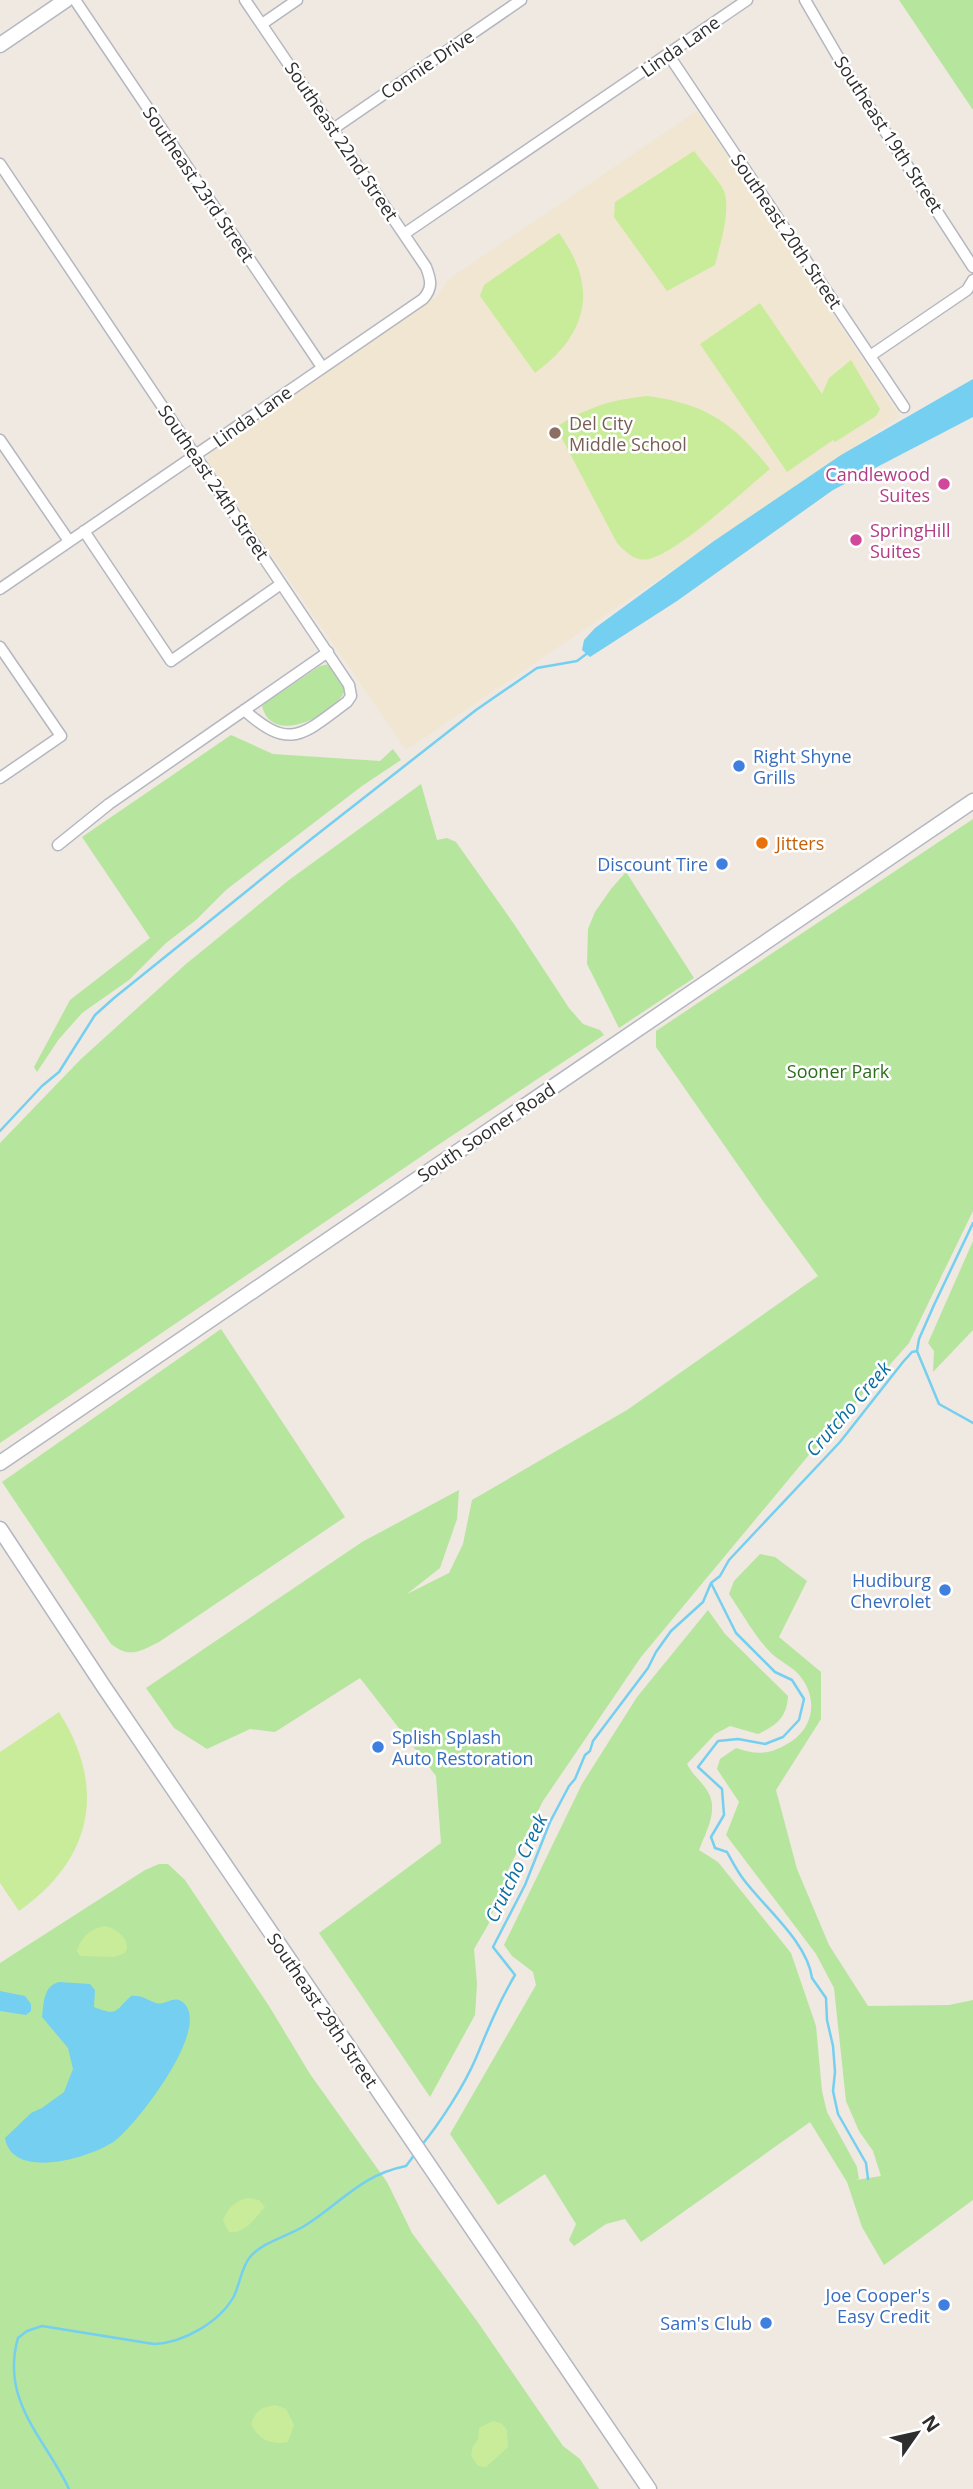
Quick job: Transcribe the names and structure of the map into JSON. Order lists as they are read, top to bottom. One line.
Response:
{"streets":{"main road":["South Sooner Road","Southeast 29th Street"],"street":["Linda Lane","Connie Drive","Southeast 19th Street","Southeast 22nd Street","Southeast 23rd Street","Southeast 20th Street","Southeast 24th Street"]},"crossings":[["Linda Lane","Southeast 22nd Street"],["Linda Lane","Southeast 23rd Street"],["Linda Lane","Southeast 20th Street"],["Linda Lane","Southeast 24th Street"],["Connie Drive","Southeast 22nd Street"]],"water":["Crutcho Creek"],"parks":["Sooner Park"],"places":["Del City Middle School","Candlewood Suites","SpringHill Suites","Right Shyne Grills","Jitters","Discount Tire","Hudiburg Chevrolet","Splish Splash Auto Restoration","Joe Cooper's Easy Credit","Sam's Club"],"north":"top right"}
